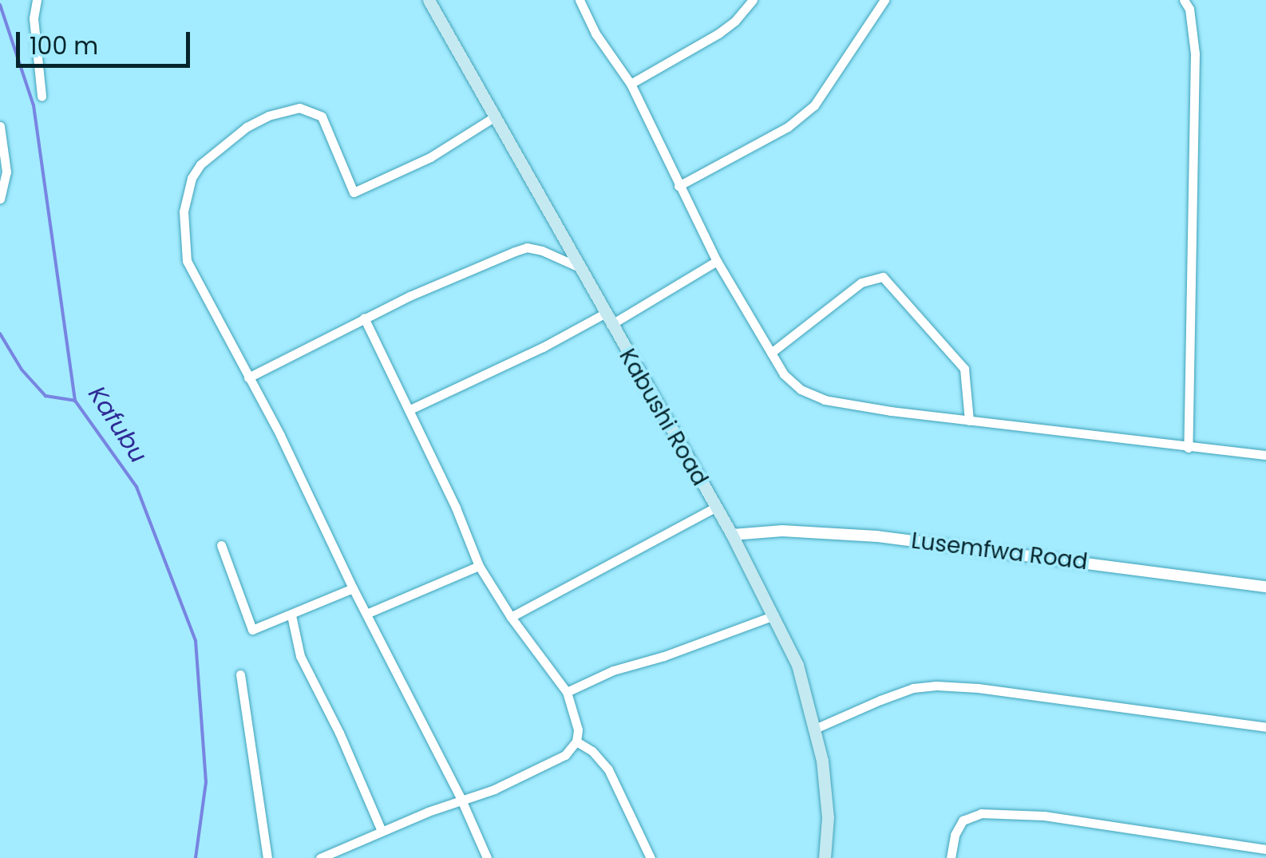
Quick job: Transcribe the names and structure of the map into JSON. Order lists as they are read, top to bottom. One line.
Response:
{"streets":{"main road":["Kabushi Road"],"street":["Lusemfwa Road"]},"crossings":[["Kabushi Road","Lusemfwa Road"]],"water":["Kafubu"],"scale_bar":"100 m"}
